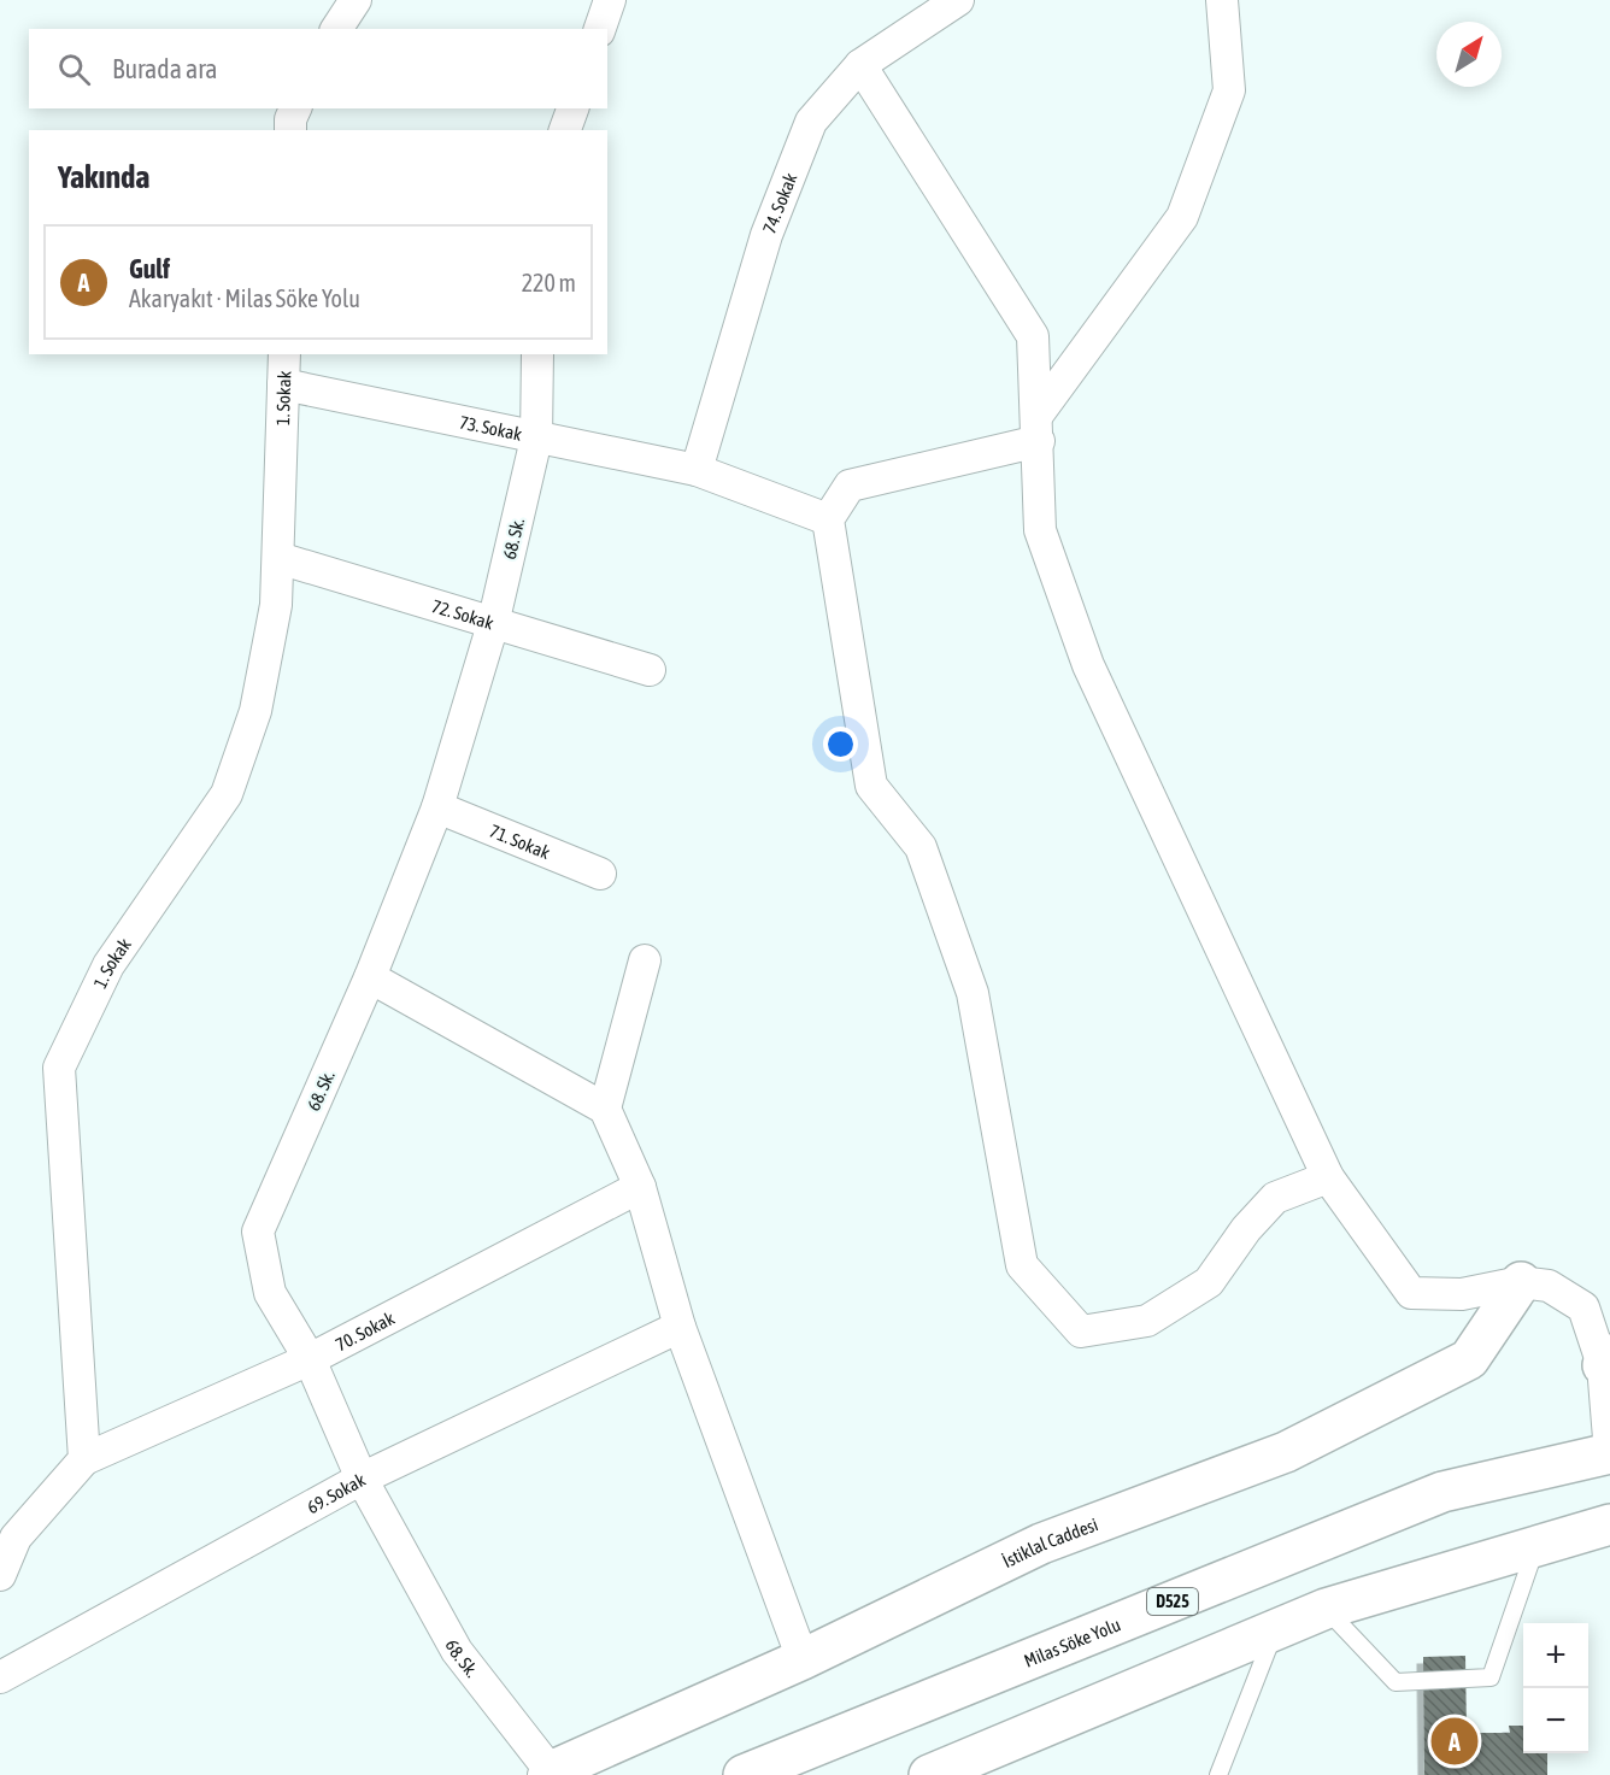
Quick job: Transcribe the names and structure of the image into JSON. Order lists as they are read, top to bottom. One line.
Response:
{"streets":{"main road":["İstiklal Caddesi","D525","Milas Söke Yolu"],"street":["74. Sokak","1. Sokak","73. Sokak","68. Sk.","72. Sokak","71. Sokak","70. Sokak","69. Sokak"]},"crossings":[["74. Sokak","73. Sokak"],["1. Sokak","73. Sokak"],["1. Sokak","72. Sokak"],["1. Sokak","70. Sokak"],["73. Sokak","68. Sk."],["68. Sk.","72. Sokak"],["68. Sk.","71. Sokak"],["68. Sk.","70. Sokak"],["68. Sk.","69. Sokak"],["68. Sk.","İstiklal Caddesi"]],"north":"top right","page":{"search":"Burada ara","heading":"Yakında","list":[{"mark":"A","name":"Gulf","note":"Akaryakıt · Milas Söke Yolu","value":"220 m"}],"map_buttons":["+","−"],"pins":"A"}}
